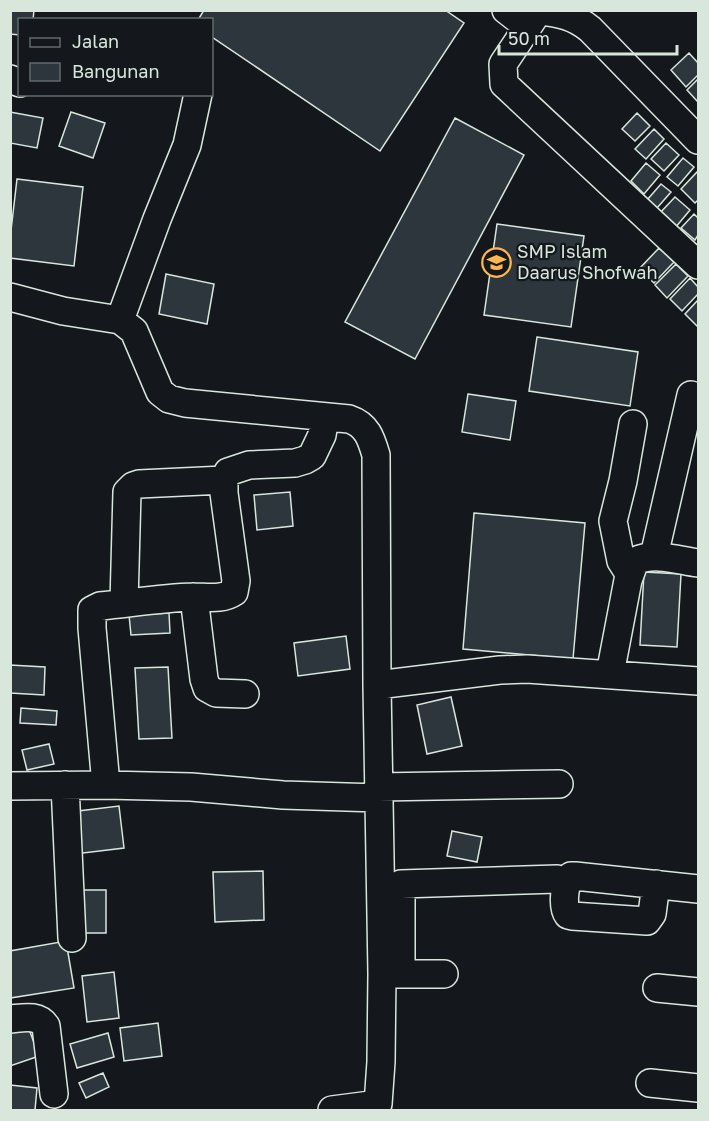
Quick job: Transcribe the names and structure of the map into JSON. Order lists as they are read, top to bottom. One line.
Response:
{"places":{"school or university":["SMP Islam Daarus Shofwah"]},"legend":["Jalan","Bangunan"],"scale_bar":"50 m"}
